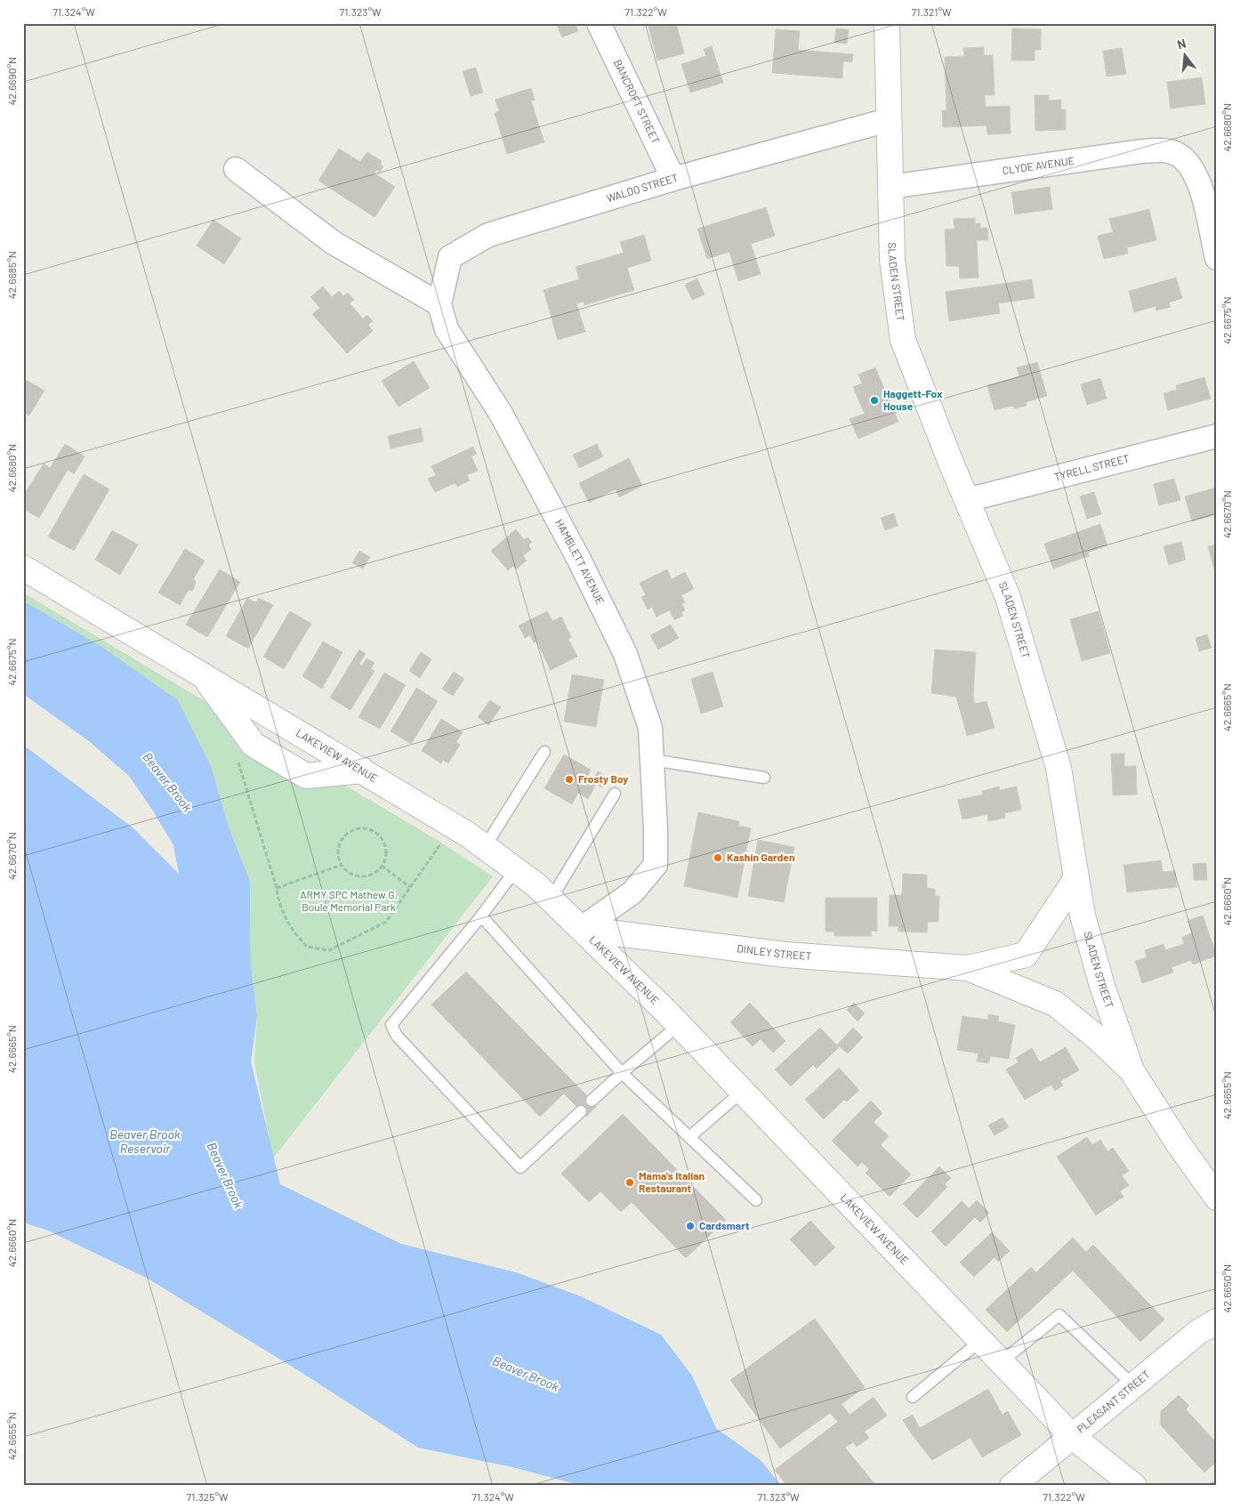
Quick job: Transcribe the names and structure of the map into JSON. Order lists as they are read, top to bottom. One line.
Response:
{"streets":{"street":["BANCROFT STREET","CLYDE AVENUE","WALDO STREET","SLADEN STREET","TYRELL STREET","HAMBLETT AVENUE","LAKEVIEW AVENUE","DINLEY STREET","PLEASANT STREET"]},"crossings":[["BANCROFT STREET","WALDO STREET"],["CLYDE AVENUE","SLADEN STREET"],["WALDO STREET","SLADEN STREET"],["WALDO STREET","HAMBLETT AVENUE"],["SLADEN STREET","TYRELL STREET"],["SLADEN STREET","DINLEY STREET"],["HAMBLETT AVENUE","LAKEVIEW AVENUE"],["HAMBLETT AVENUE","DINLEY STREET"],["LAKEVIEW AVENUE","DINLEY STREET"],["LAKEVIEW AVENUE","PLEASANT STREET"]],"water":["Beaver Brook","Beaver Brook Reservoir"],"parks":["ARMY SPC Mathew G. Boule Memorial Park"],"places":["Haggett-Fox House","Frosty Boy","Kashin Garden","Mama's Italian Restaurant","Cardsmart"],"north":"top","coordinates":["71.324°W","71.323°W","71.322°W","71.321°W","42.6690°N","42.6680°N","42.6685°N","42.6675°N","42.6670°N","42.6665°N","42.6660°N","42.6655°N","42.6650°N","71.325°W"]}
